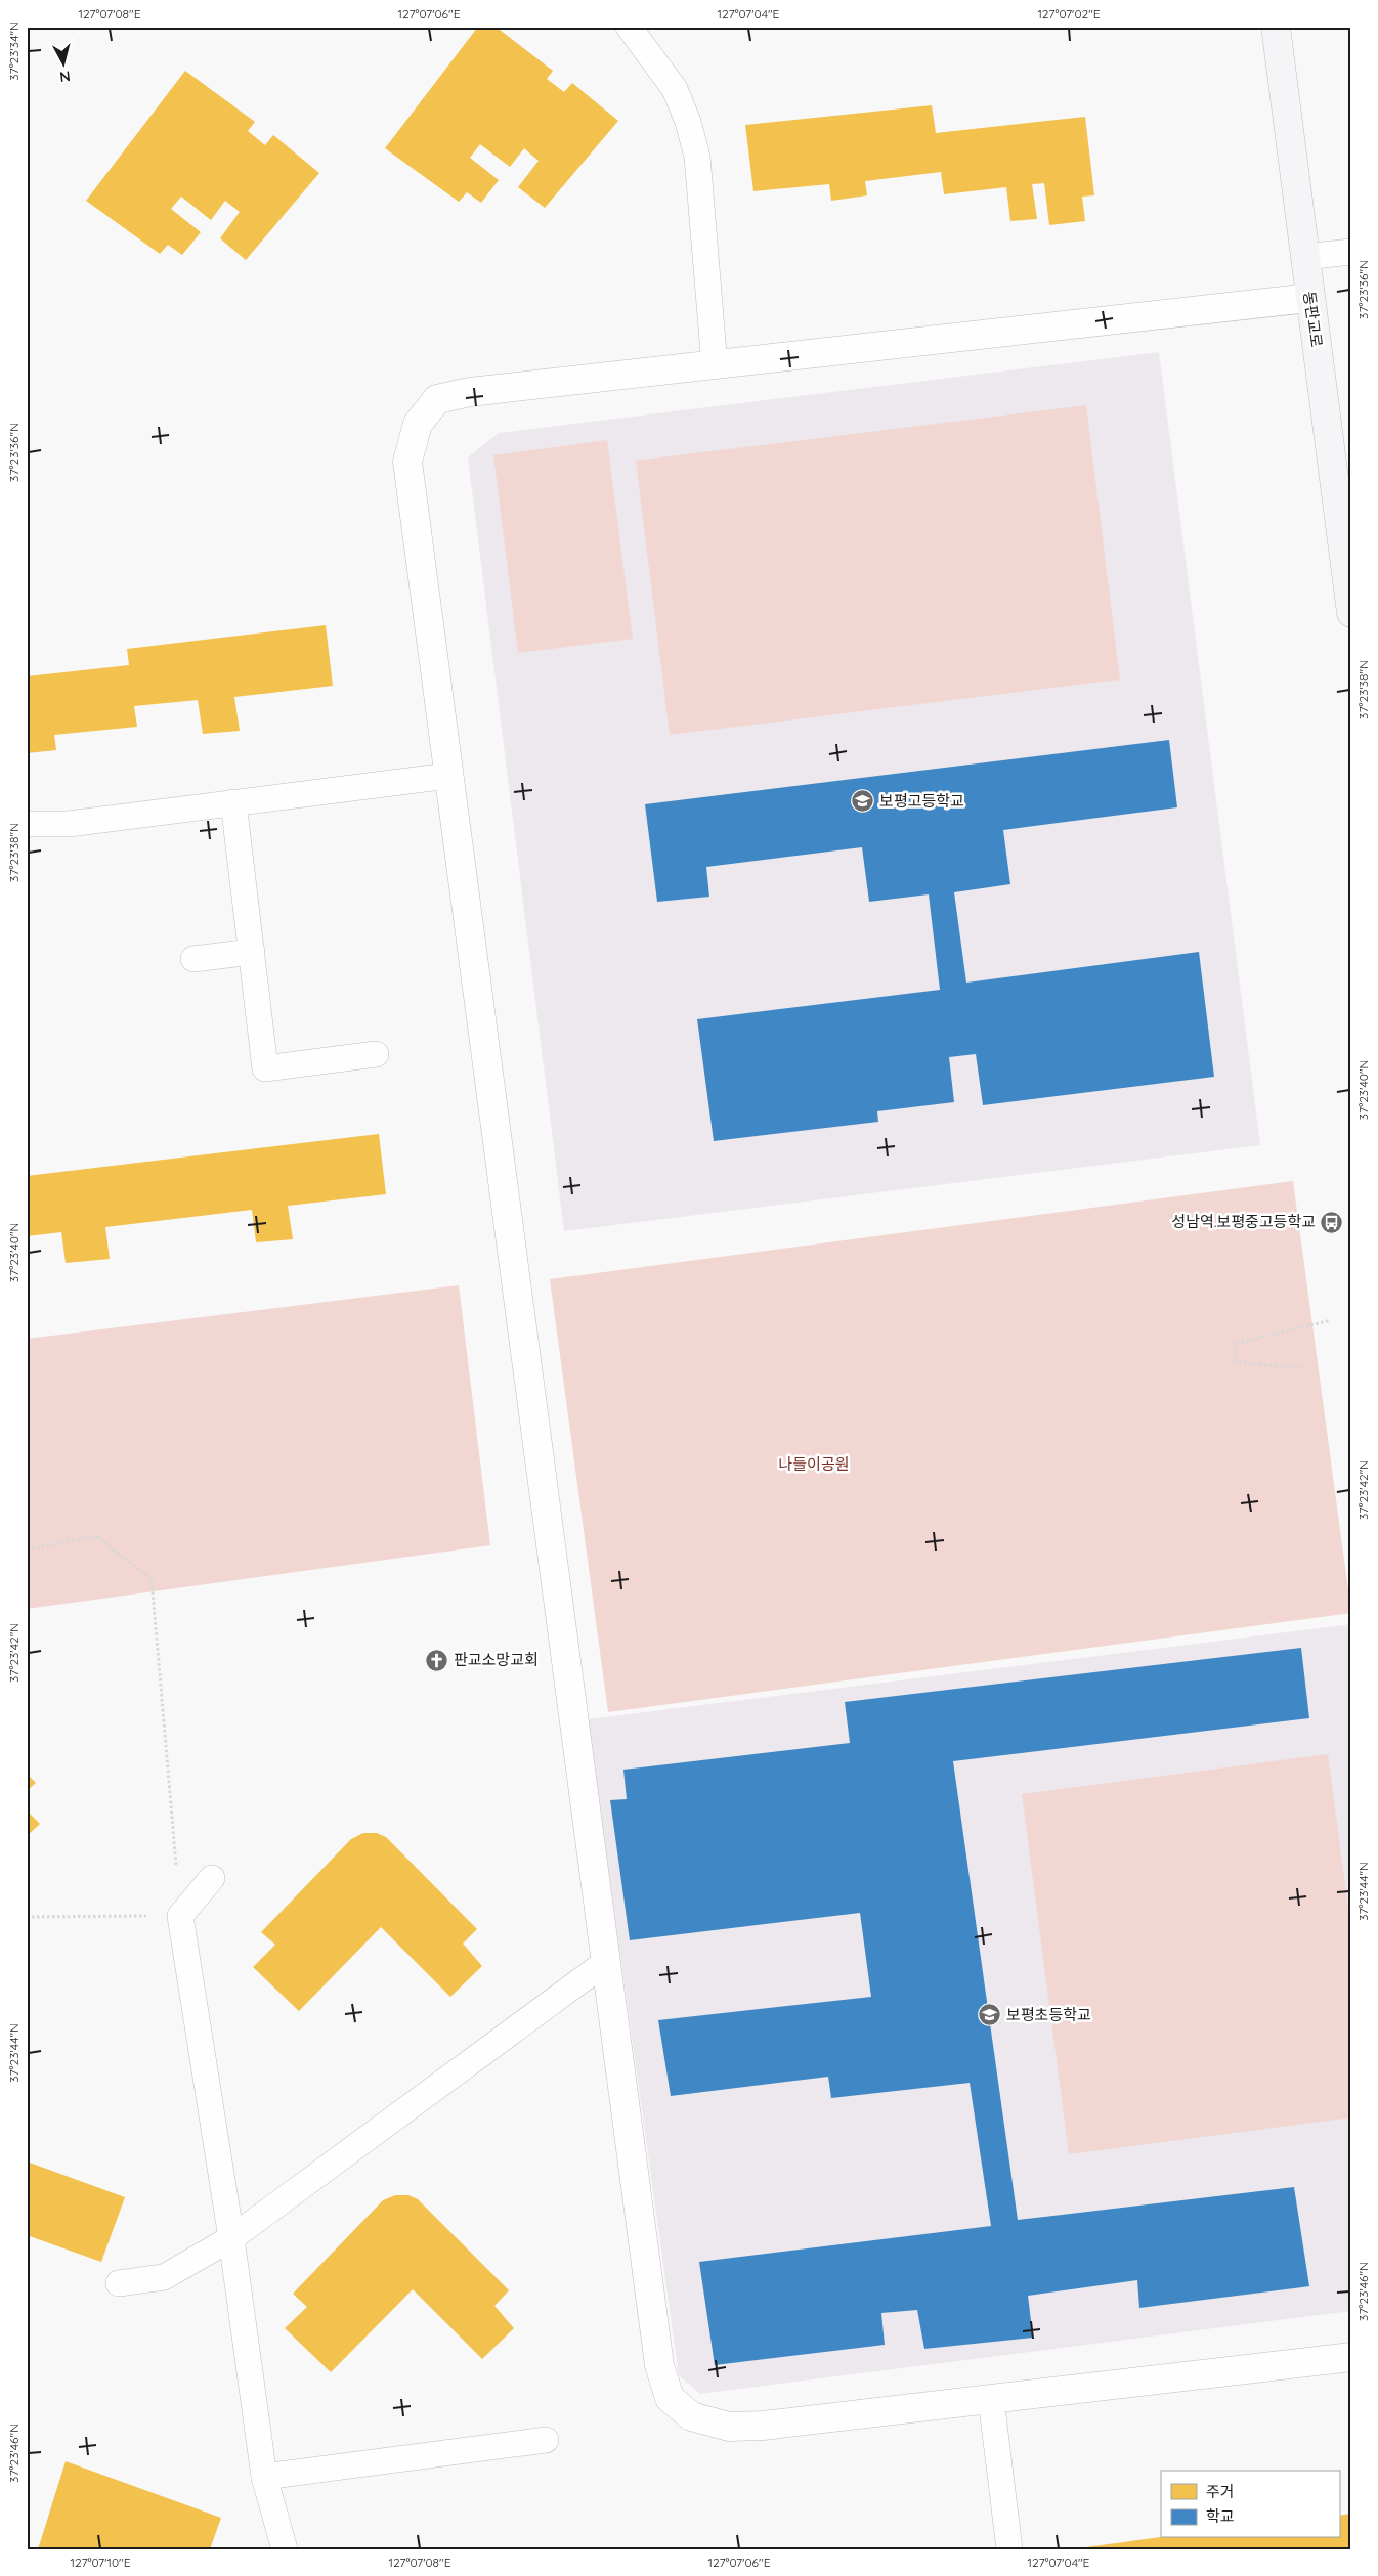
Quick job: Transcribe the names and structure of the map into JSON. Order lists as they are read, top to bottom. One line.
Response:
{"streets":{"main road":["동판교로"]},"parks":["나들이공원"],"places":{"school or university":["보평고등학교","보평초등학교"],"bus stop":["성남역.보평중고등학교"],"church":["판교소망교회"]},"legend":["주거","학교"],"north":"bottom","coordinates":["127°07'08\"E","127°07'06\"E","127°07'04\"E","127°07'02\"E","37°23'34\"N","37°23'36\"N","37°23'38\"N","37°23'40\"N","37°23'42\"N","37°23'44\"N","37°23'46\"N","127°07'10\"E"]}
